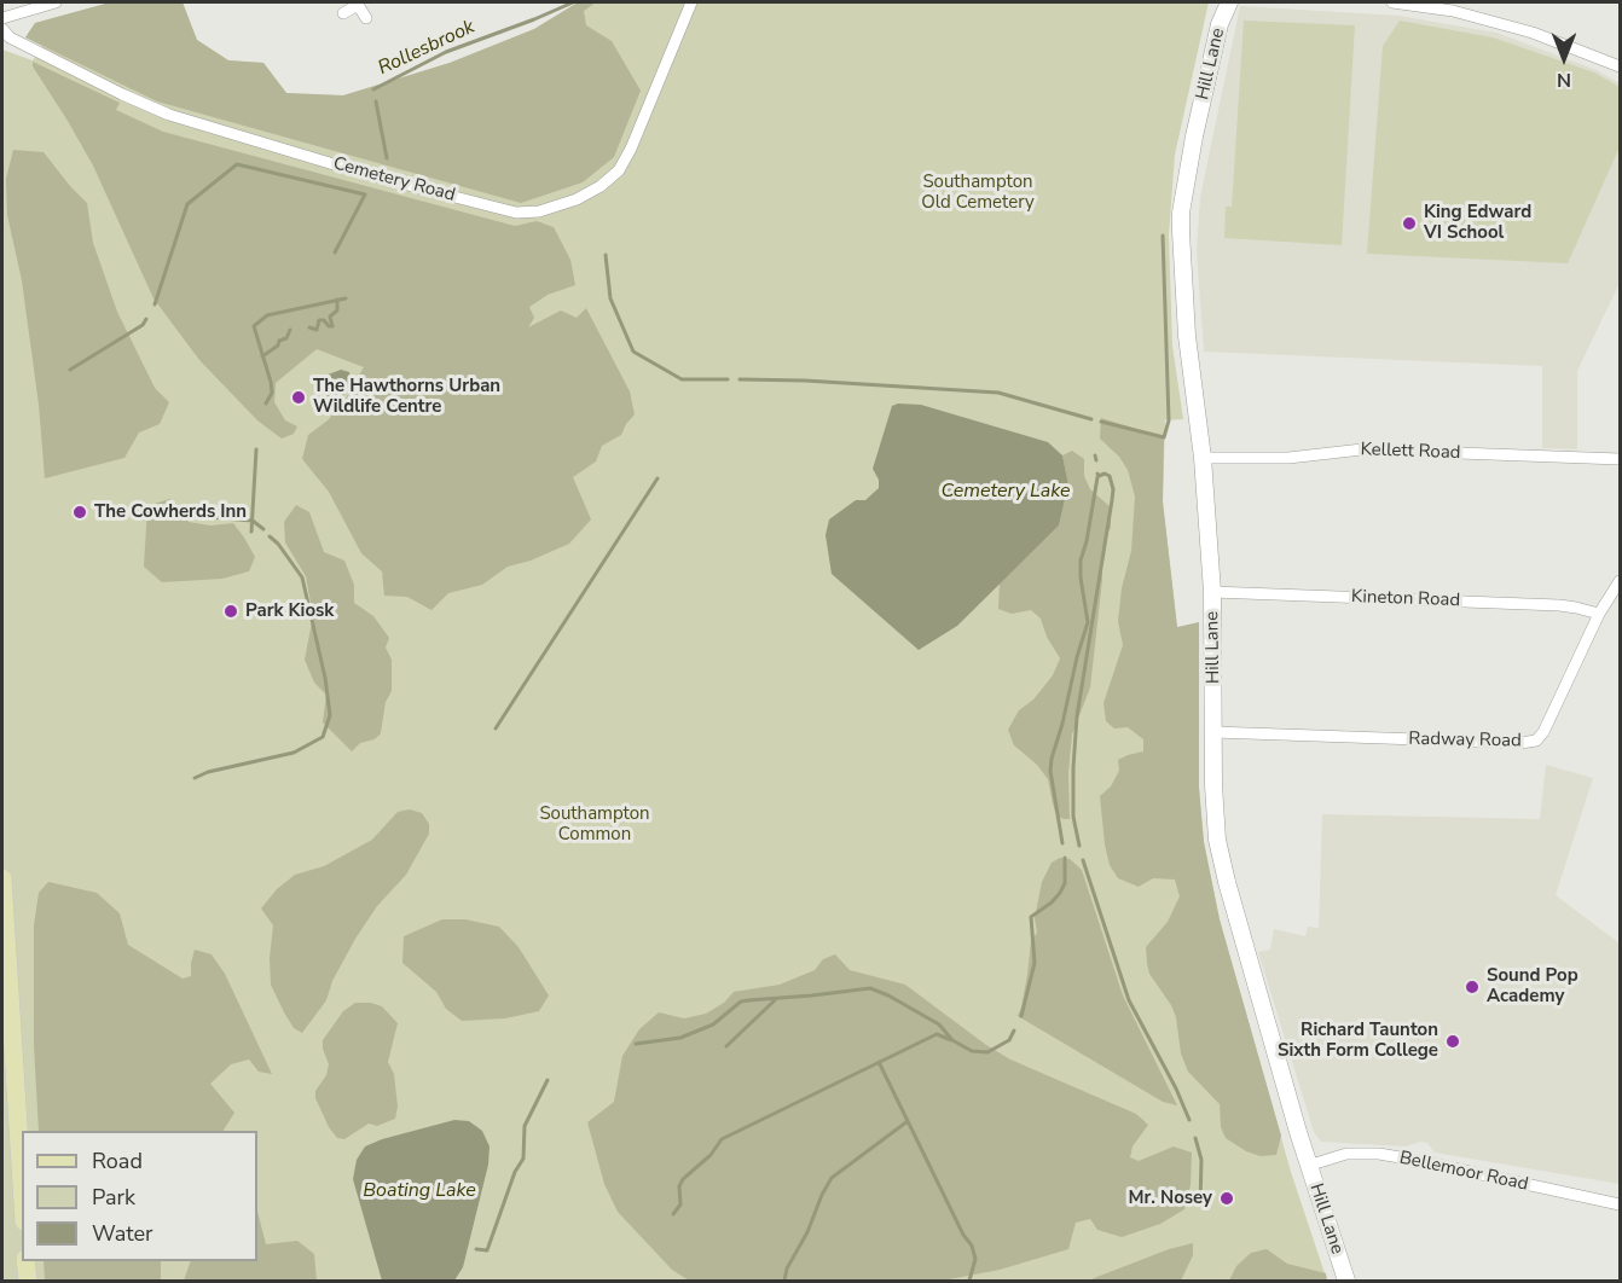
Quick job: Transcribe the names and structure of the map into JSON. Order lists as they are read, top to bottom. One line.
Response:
{"streets":{"street":["Hill Lane","Cemetery Road","Kellett Road","Kineton Road","Radway Road","Bellemoor Road"]},"crossings":[["Hill Lane","Kellett Road"],["Hill Lane","Kineton Road"],["Hill Lane","Radway Road"],["Hill Lane","Bellemoor Road"],["Kineton Road","Radway Road"]],"water":["Rollesbrook","Cemetery Lake","Boating Lake"],"parks":["Southampton Old Cemetery","Southampton Common"],"places":["King Edward VI School","The Hawthorns Urban Wildlife Centre","The Cowherds Inn","Park Kiosk","Sound Pop Academy","Richard Taunton Sixth Form College","Mr. Nosey"],"legend":["Road","Park","Water"],"north":"bottom"}
